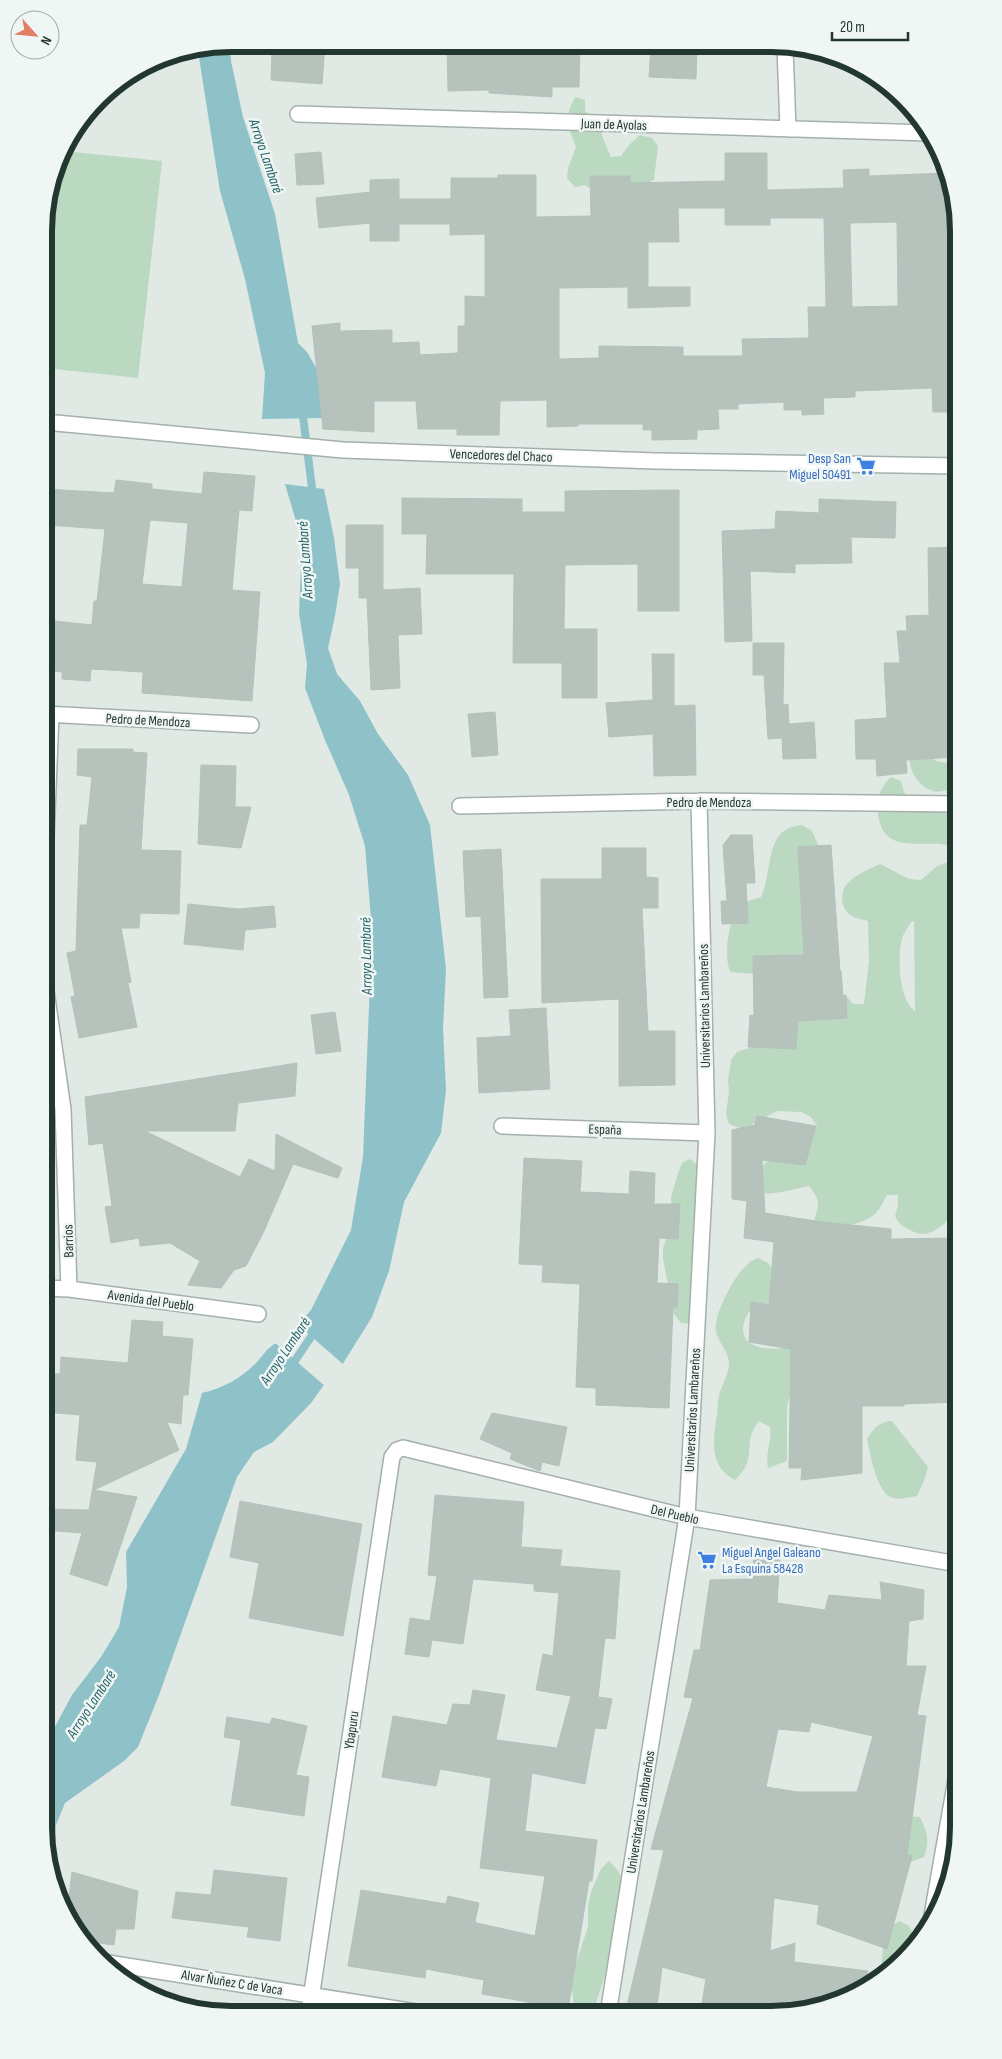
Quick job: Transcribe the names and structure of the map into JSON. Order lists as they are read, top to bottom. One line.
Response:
{"streets":{"street":["Juan de Ayolas","Vencedores del Chaco","Pedro de Mendoza","Universitarios Lambareños","España","Barrios","Avenida del Pueblo","Del Pueblo","Ybapuru","Alvar Ñuñez C de Vaca"]},"crossings":[["Pedro de Mendoza","Universitarios Lambareños"],["Universitarios Lambareños","España"],["Universitarios Lambareños","Del Pueblo"],["Barrios","Avenida del Pueblo"],["Del Pueblo","Ybapuru"],["Ybapuru","Alvar Ñuñez C de Vaca"]],"water":["Arroyo Lambaré"],"places":{"supermarket":["Desp San Miguel 50491","Miguel Angel Galeano La Esquina 58428"]},"scale_bar":"20 m","north":"bottom right"}
